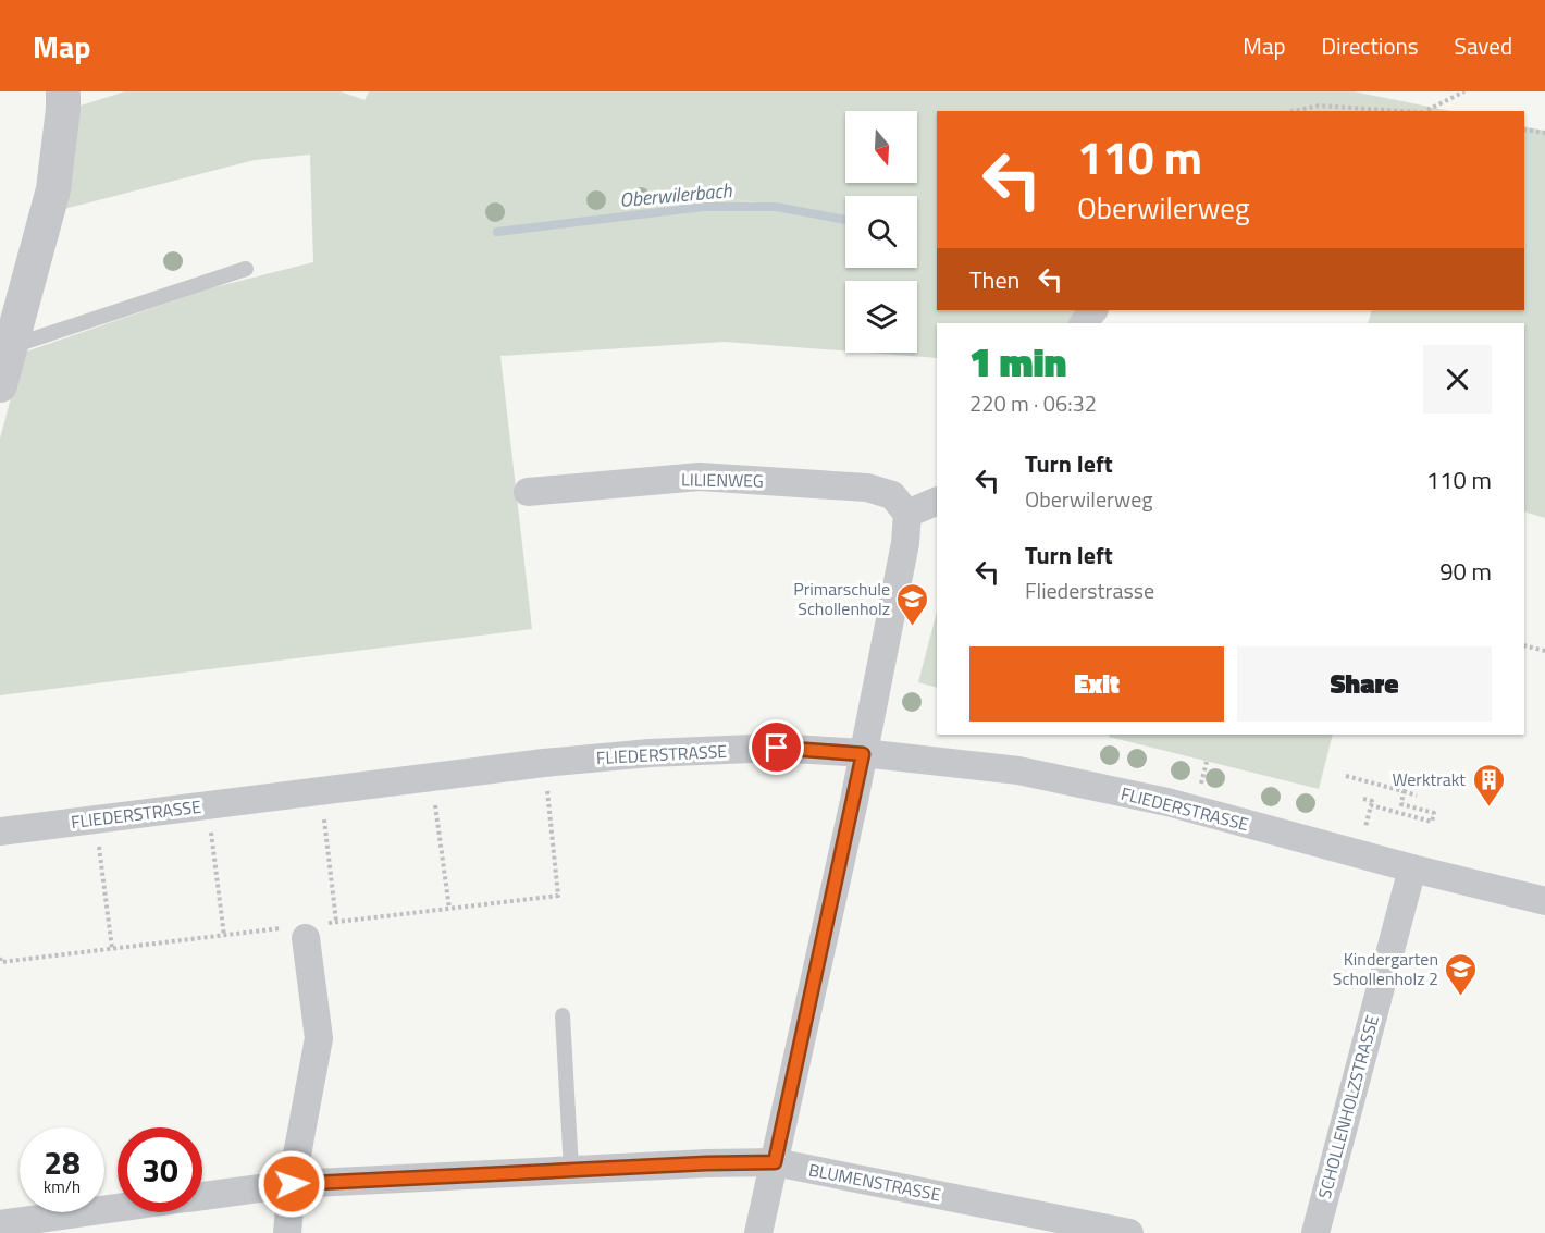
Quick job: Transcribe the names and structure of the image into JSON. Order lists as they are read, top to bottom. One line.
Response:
{"streets":{"street":["LILIENWEG","FLIEDERSTRASSE","SCHOLLENHOLZSTRASSE","BLUMENSTRASSE"]},"crossings":[["FLIEDERSTRASSE","SCHOLLENHOLZSTRASSE"]],"water":["Oberwilerbach"],"places":{"school or university":["Primarschule Schollenholz","Kindergarten Schollenholz 2"],"building":["Werktrakt"]},"north":"bottom","page":{"header":"Map","nav":["Map","Directions","Saved"],"turn":["110 m","Oberwilerweg"],"then":"Then","heading":["1 min","220 m · 06:32"],"list":[{"name":"Turn left","note":"Oberwilerweg","value":"110 m"},{"name":"Turn left","note":"Fliederstrasse","value":"90 m"}],"buttons":["Exit","Share"],"speed":"28 km/h","limit":"30"}}
